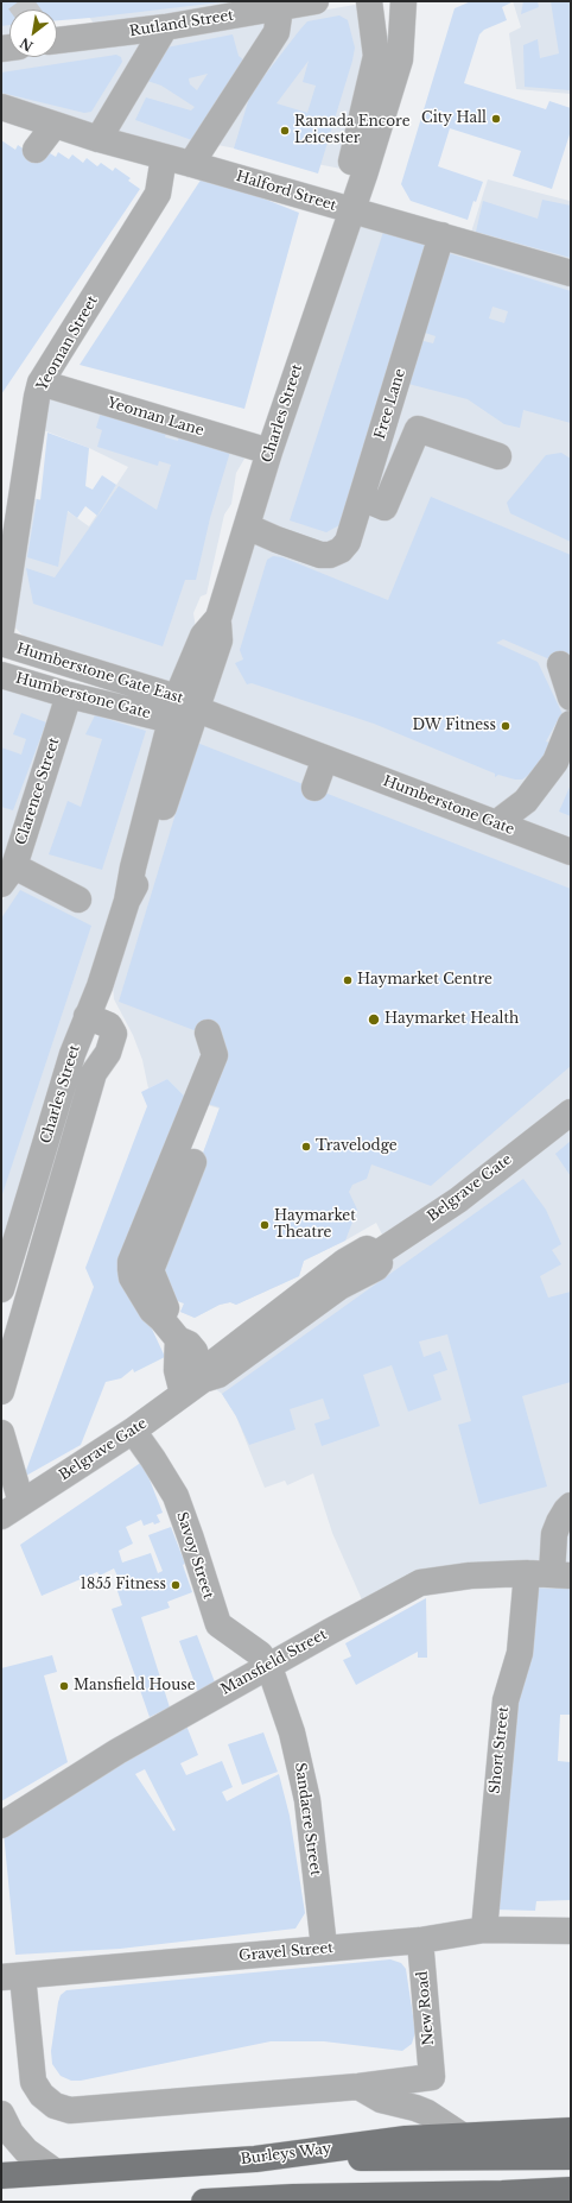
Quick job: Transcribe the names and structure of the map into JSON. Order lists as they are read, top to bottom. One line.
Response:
{"streets":{"main road":["Burleys Way"],"street":["Rutland Street","Halford Street","Yeoman Street","Free Lane","Charles Street","Yeoman Lane","Humberstone Gate East","Humberstone Gate","Clarence Street","Belgrave Gate","Savoy Street","Mansfield Street","Short Street","Sandacre Street","Gravel Street","New Road"]},"crossings":[["Halford Street","Yeoman Street"],["Halford Street","Free Lane"],["Halford Street","Charles Street"],["Yeoman Street","Yeoman Lane"],["Free Lane","Charles Street"],["Charles Street","Yeoman Lane"],["Charles Street","Humberstone Gate East"],["Charles Street","Humberstone Gate"],["Humberstone Gate East","Humberstone Gate"],["Humberstone Gate","Clarence Street"],["Belgrave Gate","Savoy Street"],["Savoy Street","Mansfield Street"],["Savoy Street","Sandacre Street"],["Mansfield Street","Short Street"],["Mansfield Street","Sandacre Street"],["Short Street","Gravel Street"],["Sandacre Street","Gravel Street"],["Gravel Street","New Road"]],"places":["City Hall","Ramada Encore Leicester","DW Fitness","Haymarket Centre","Haymarket Health","Travelodge","Haymarket Theatre","1855 Fitness","Mansfield House"],"north":"bottom left"}
